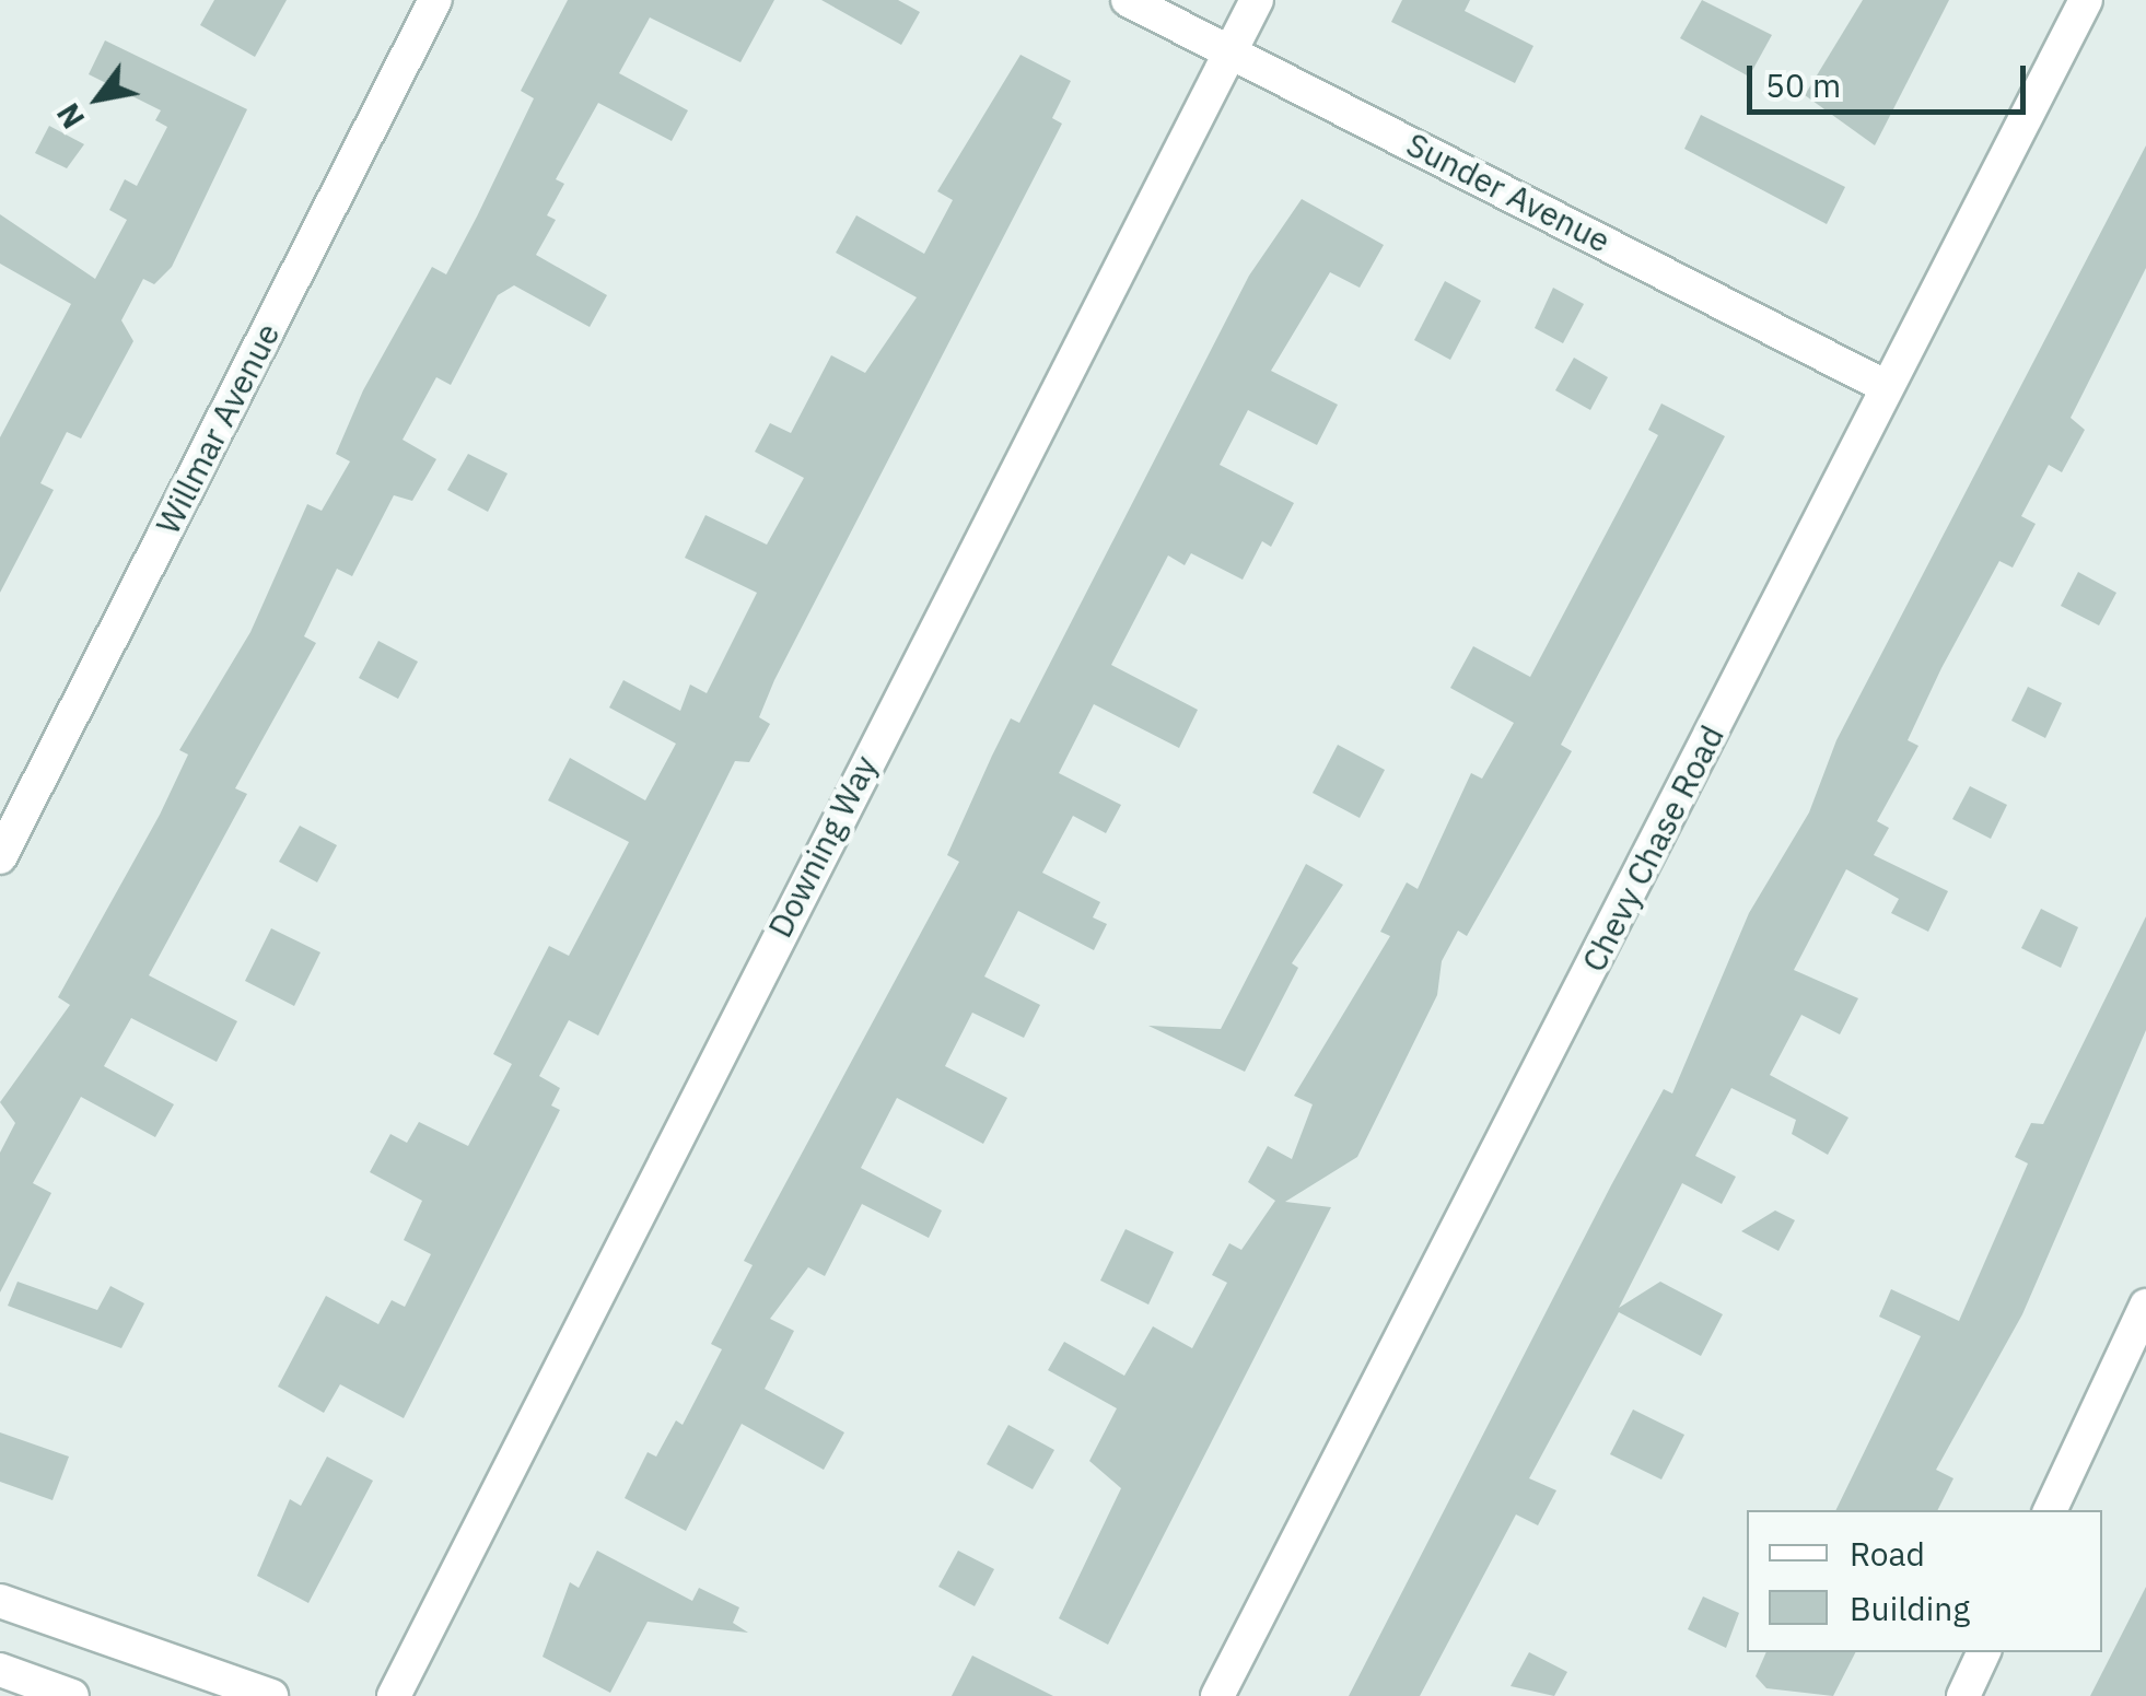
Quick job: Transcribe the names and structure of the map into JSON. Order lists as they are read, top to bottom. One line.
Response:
{"streets":{"street":["Sunder Avenue","Willmar Avenue","Downing Way","Chevy Chase Road"]},"crossings":[["Sunder Avenue","Downing Way"],["Sunder Avenue","Chevy Chase Road"]],"legend":["Road","Building"],"scale_bar":"50 m","north":"bottom left"}
